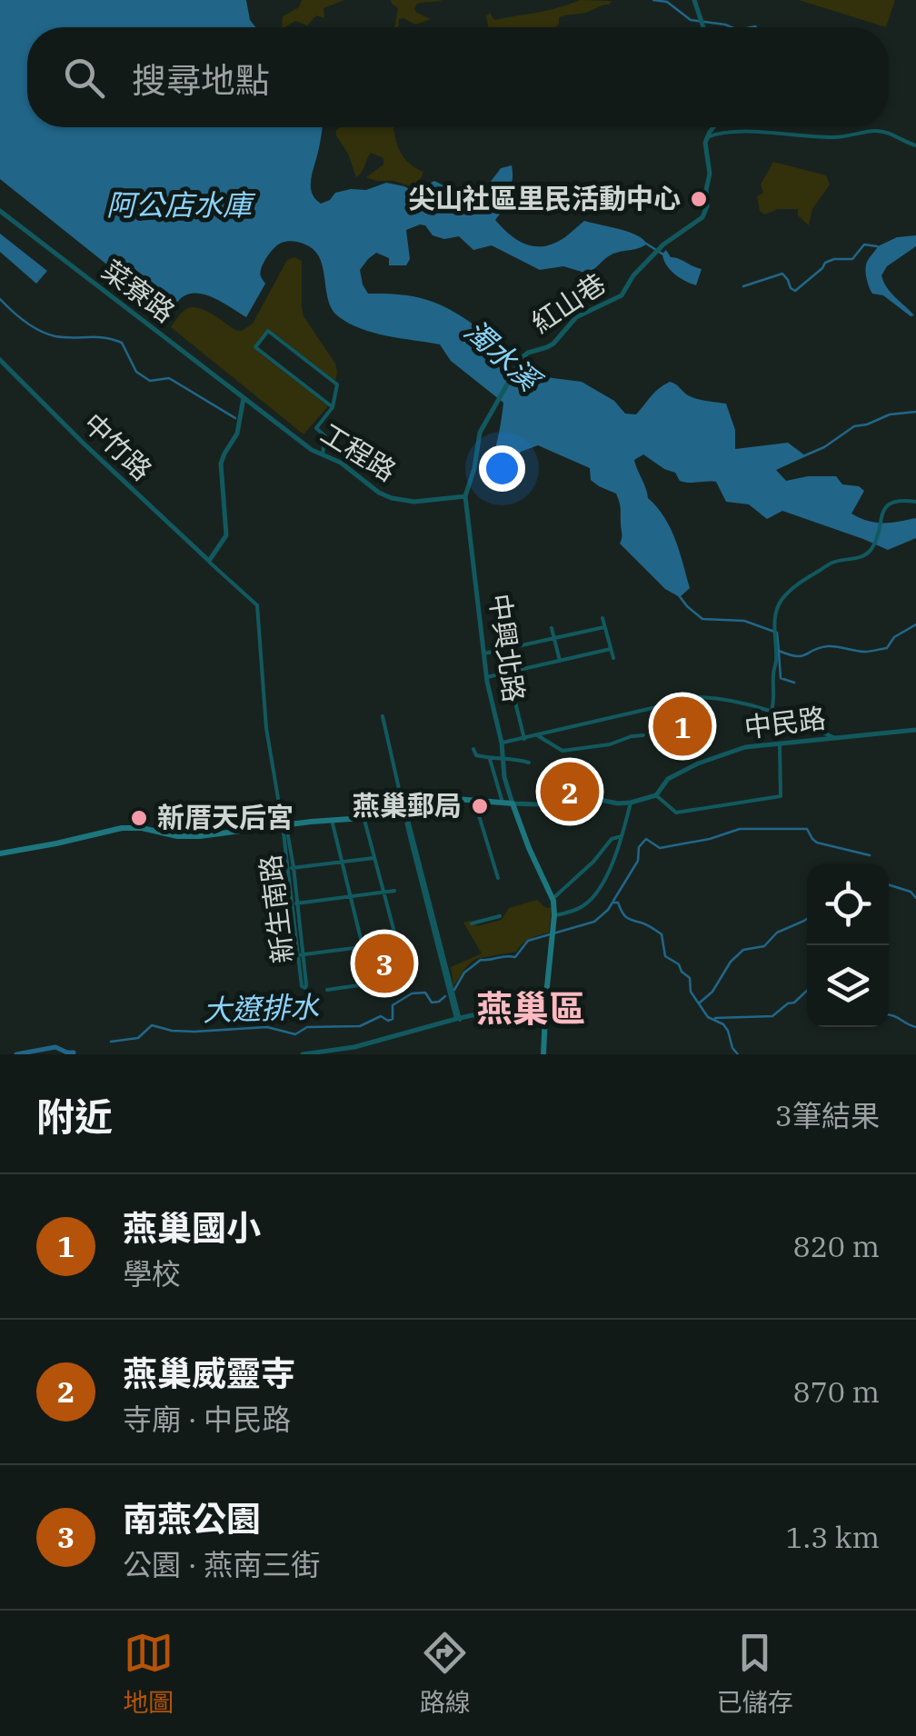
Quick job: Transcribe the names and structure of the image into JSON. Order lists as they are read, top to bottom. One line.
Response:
{"streets":{"main road":["中民路"],"street":["菜寮路","紅山巷","中竹路","工程路","中興北路","新生南路"]},"crossings":[["菜寮路","工程路"],["紅山巷","工程路"],["紅山巷","中興北路"],["工程路","中興北路"],["中興北路","中民路"],["中民路","新生南路"]],"districts":["燕巢區"],"water":["阿公店水庫","濁水溪","大遼排水"],"places":["尖山社區里民活動中心","燕巢郵局","新厝天后宮"],"page":{"search":"搜尋地點","pins":["1","2","3"],"heading":["附近","3筆結果"],"list":[{"mark":"1","name":"燕巢國小","note":"學校","value":"820 m"},{"mark":"2","name":"燕巢威靈寺","note":"寺廟 · 中民路","value":"870 m"},{"mark":"3","name":"南燕公園","note":"公園 · 燕南三街","value":"1.3 km"}],"nav":["地圖","路線","已儲存"]}}
